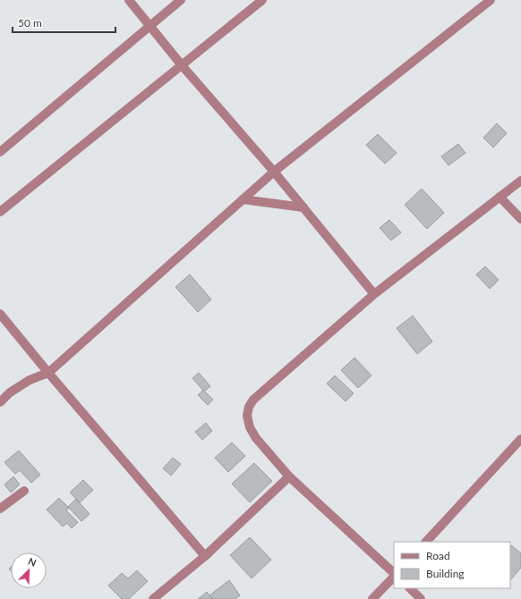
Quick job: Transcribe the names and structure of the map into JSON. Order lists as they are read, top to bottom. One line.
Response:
{"legend":["Road","Building"],"scale_bar":"50 m","north":"top right"}
